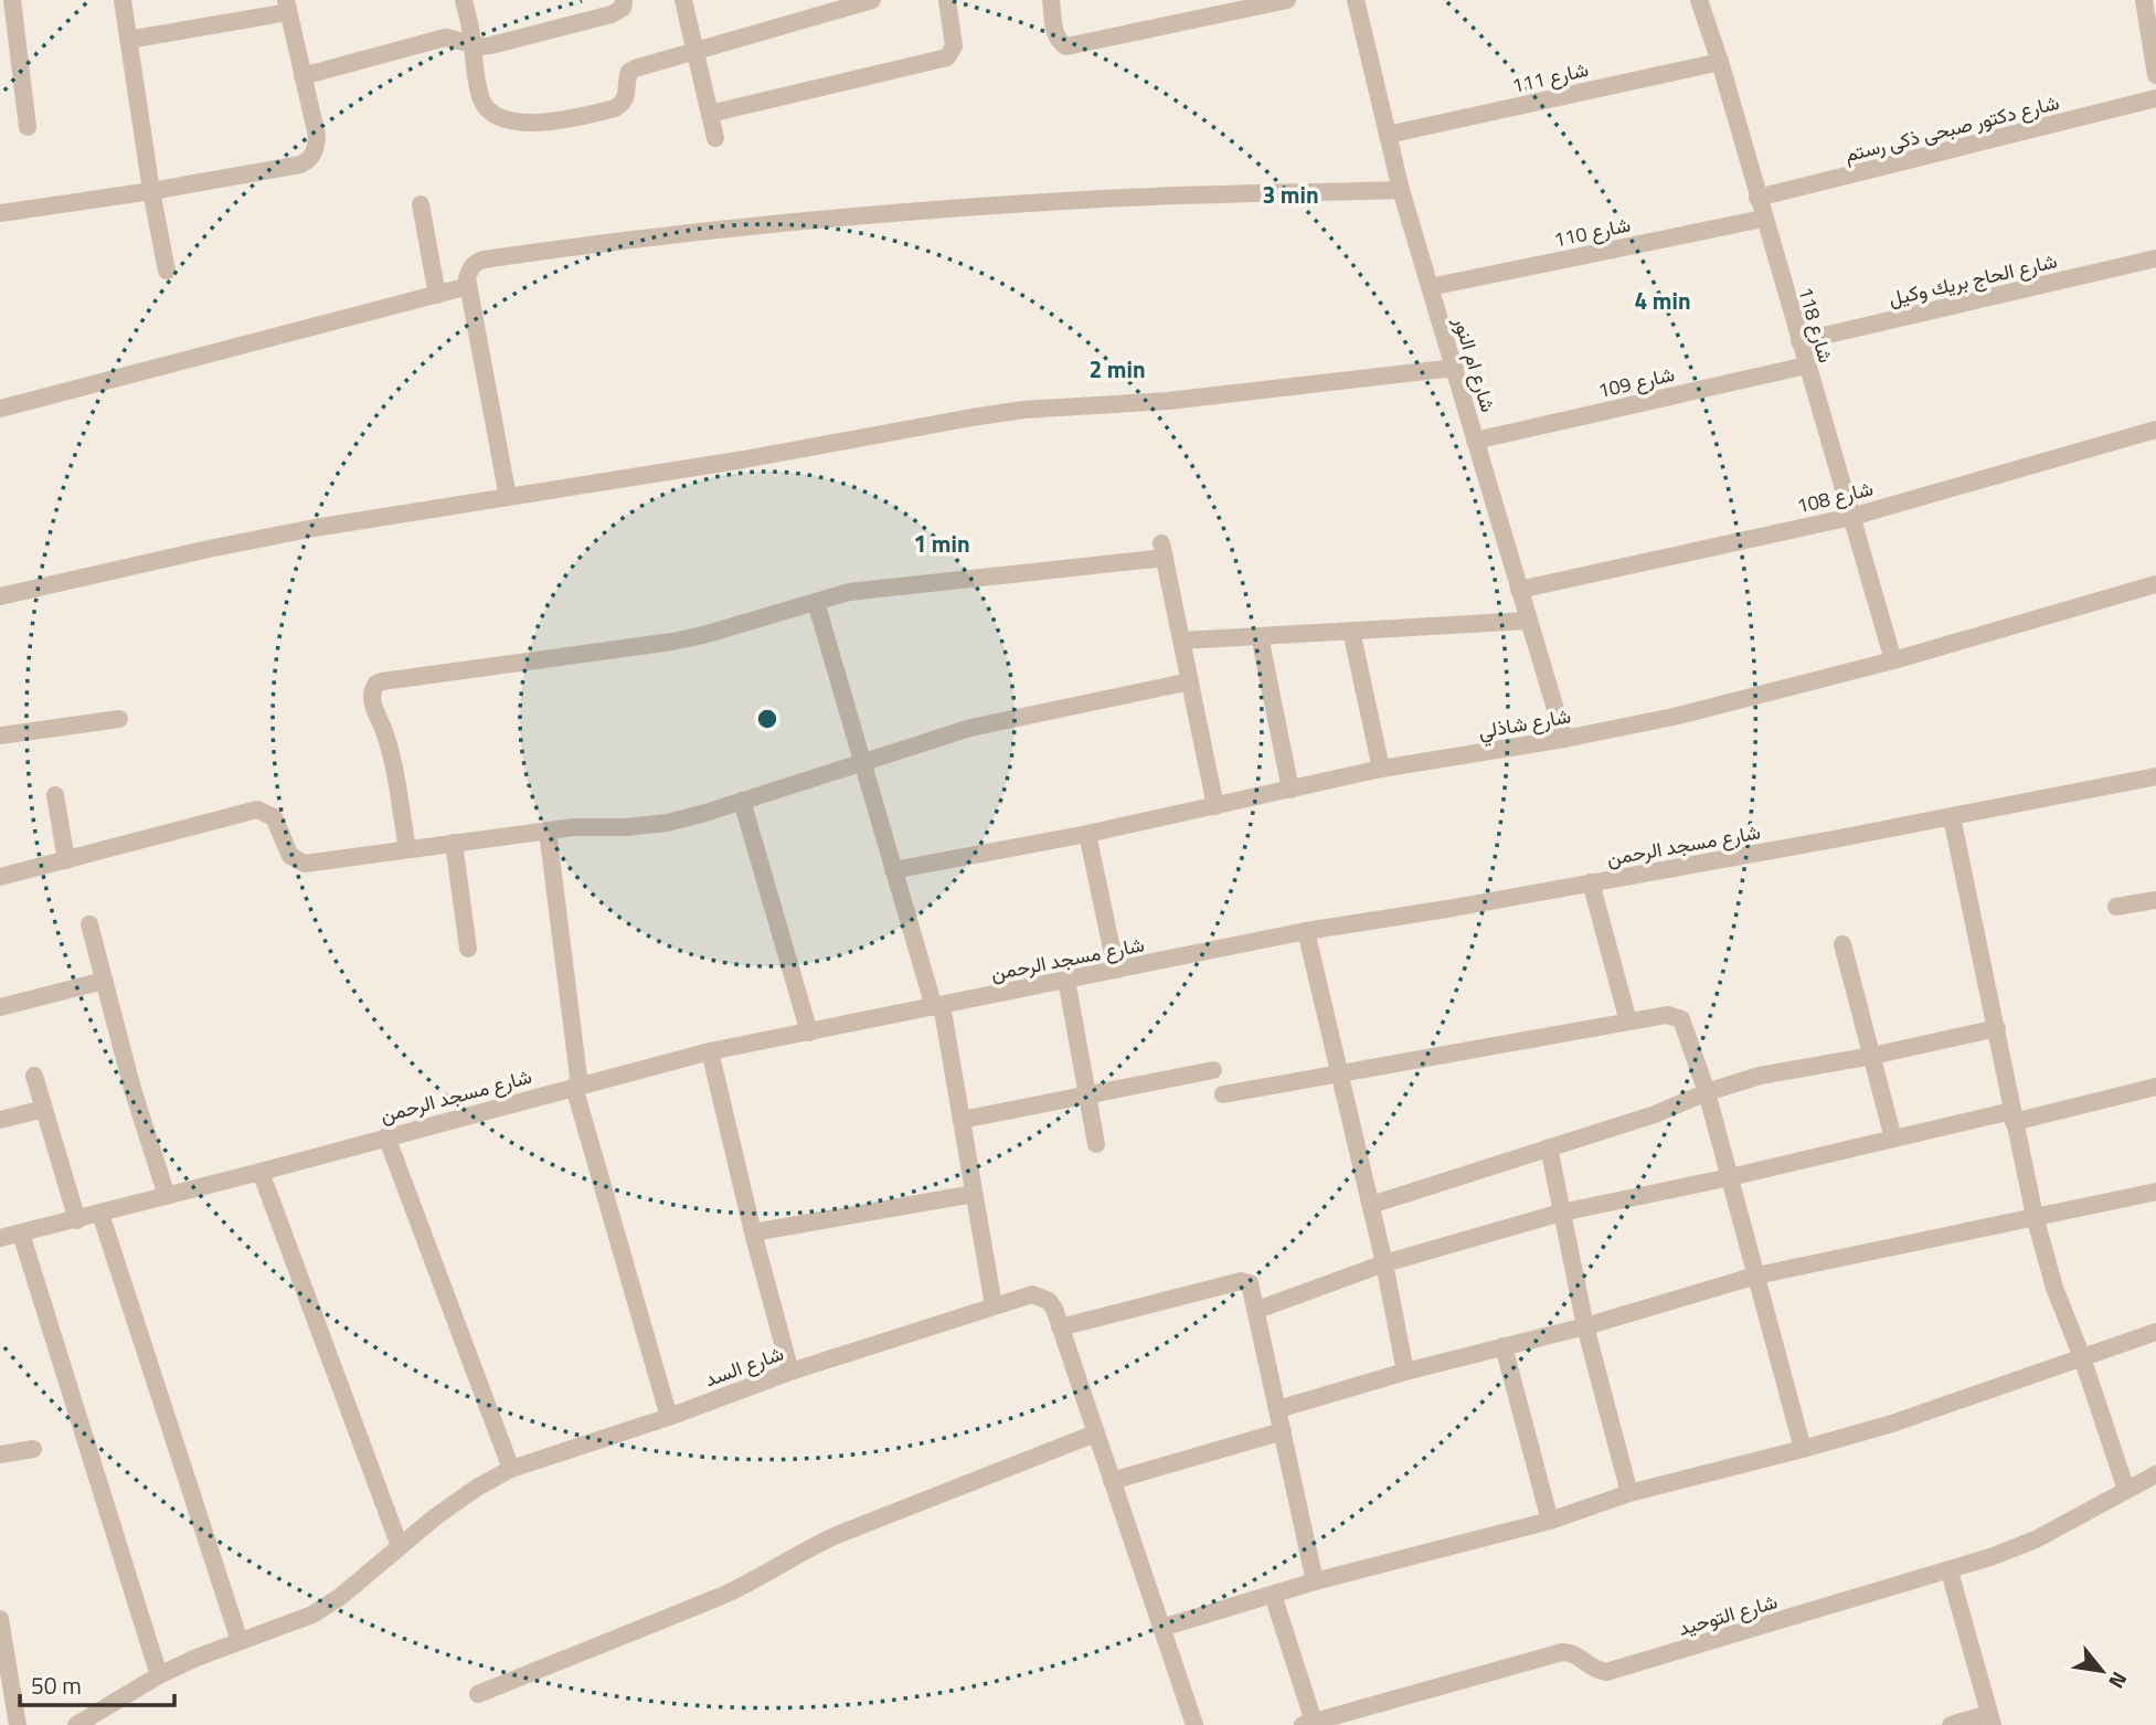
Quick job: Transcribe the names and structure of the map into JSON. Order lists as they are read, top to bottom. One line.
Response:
{"streets":{"street":["شارع 111","شارع دكتور صبحى ذكى رستم","شارع 110","شارع الحاج بريك وكيل","شارع 118","شارع ام النور","شارع 109","شارع 108","شارع شاذلي","شارع مسجد الرحمن","شارع السد","شارع التوحيد"]},"crossings":[["شارع 111","شارع 118"],["شارع 111","شارع ام النور"],["شارع دكتور صبحى ذكى رستم","شارع 118"],["شارع 110","شارع 118"],["شارع 110","شارع ام النور"],["شارع الحاج بريك وكيل","شارع 118"],["شارع 118","شارع 109"],["شارع 118","شارع 108"],["شارع 118","شارع شاذلي"],["شارع ام النور","شارع 109"],["شارع ام النور","شارع 108"],["شارع ام النور","شارع شاذلي"]],"scale_bar":"50 m","north":"bottom right","rings":["3 min","4 min","2 min","1 min"]}
